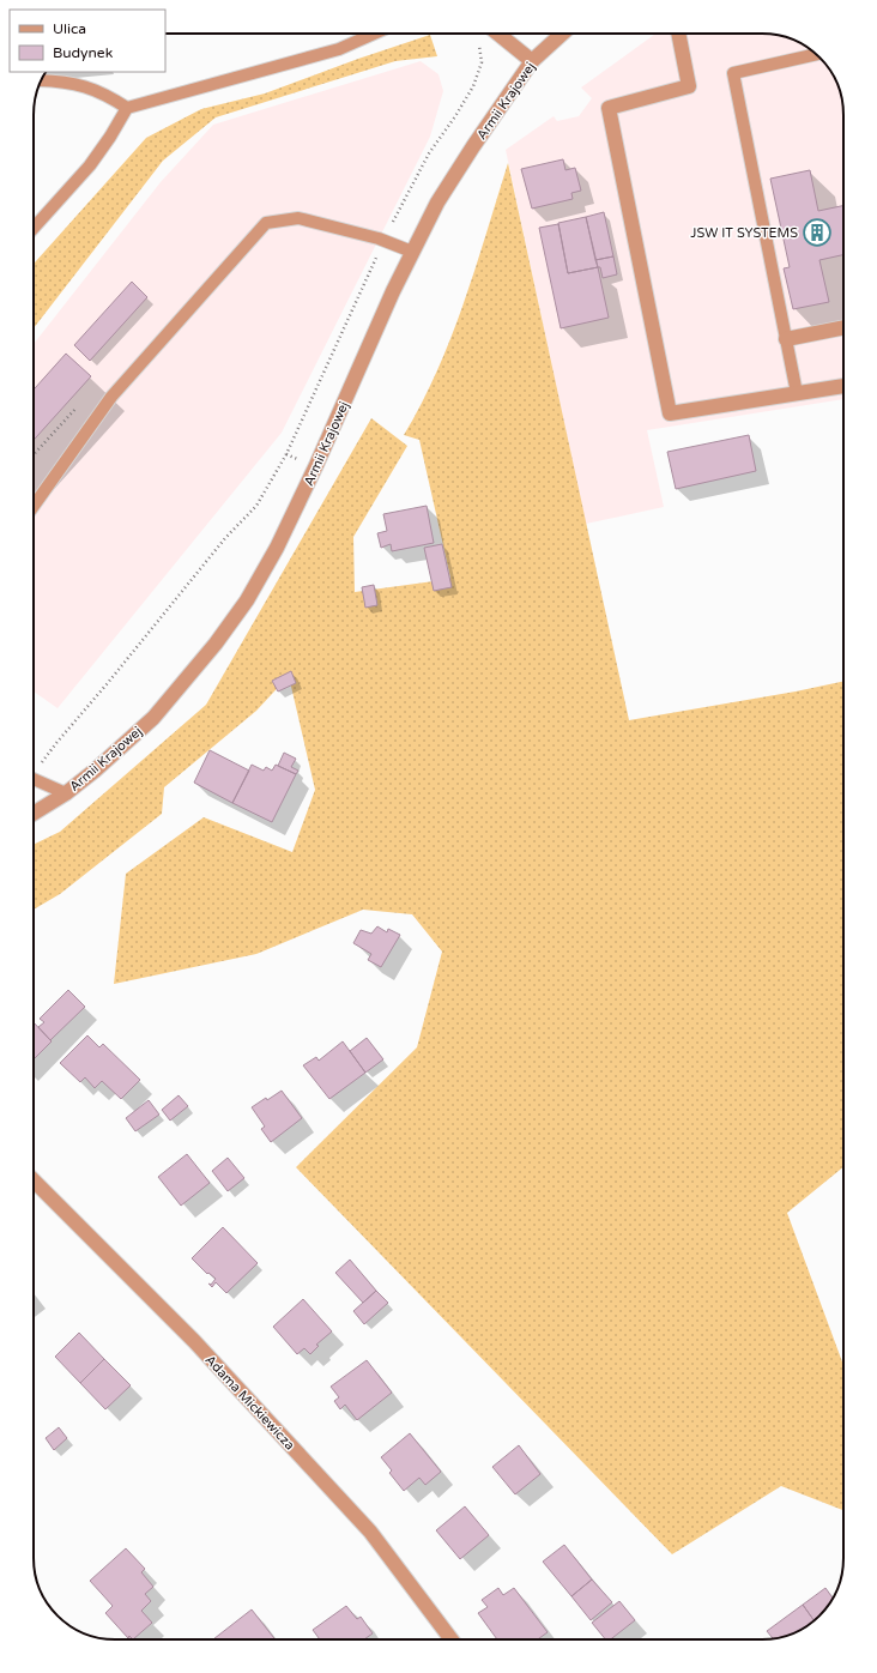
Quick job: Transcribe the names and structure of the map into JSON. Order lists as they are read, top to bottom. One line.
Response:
{"streets":{"street":["Armii Krajowej","Adama Mickiewicza"]},"places":{"building":["JSW IT SYSTEMS"]},"legend":["Ulica","Budynek"]}
